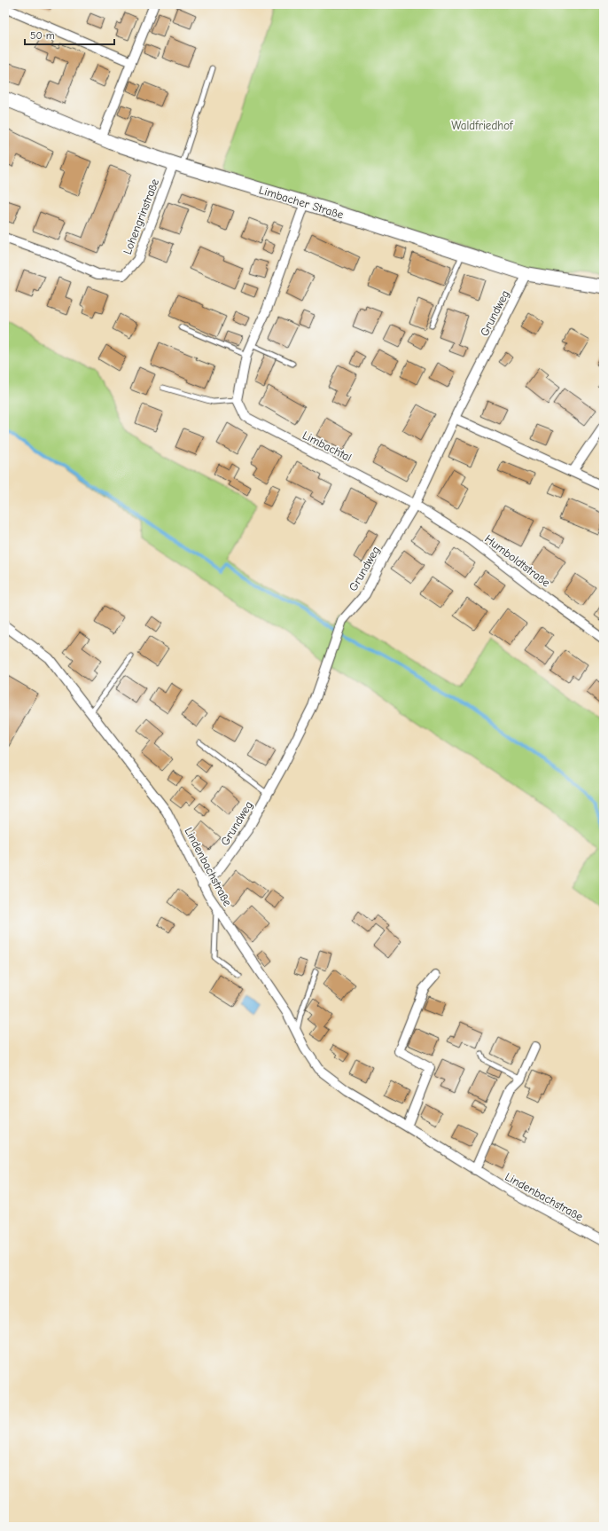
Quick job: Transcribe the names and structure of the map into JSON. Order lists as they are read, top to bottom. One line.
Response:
{"streets":{"main road":["Limbacher Straße"],"street":["Lohengrinstraße","Grundweg","Limbachtal","Humboldtstraße","Lindenbachstraße"]},"crossings":[["Limbacher Straße","Lohengrinstraße"],["Limbacher Straße","Grundweg"],["Grundweg","Limbachtal"],["Grundweg","Humboldtstraße"],["Grundweg","Lindenbachstraße"],["Limbachtal","Humboldtstraße"]],"parks":["Waldfriedhof"],"scale_bar":"50 m"}
